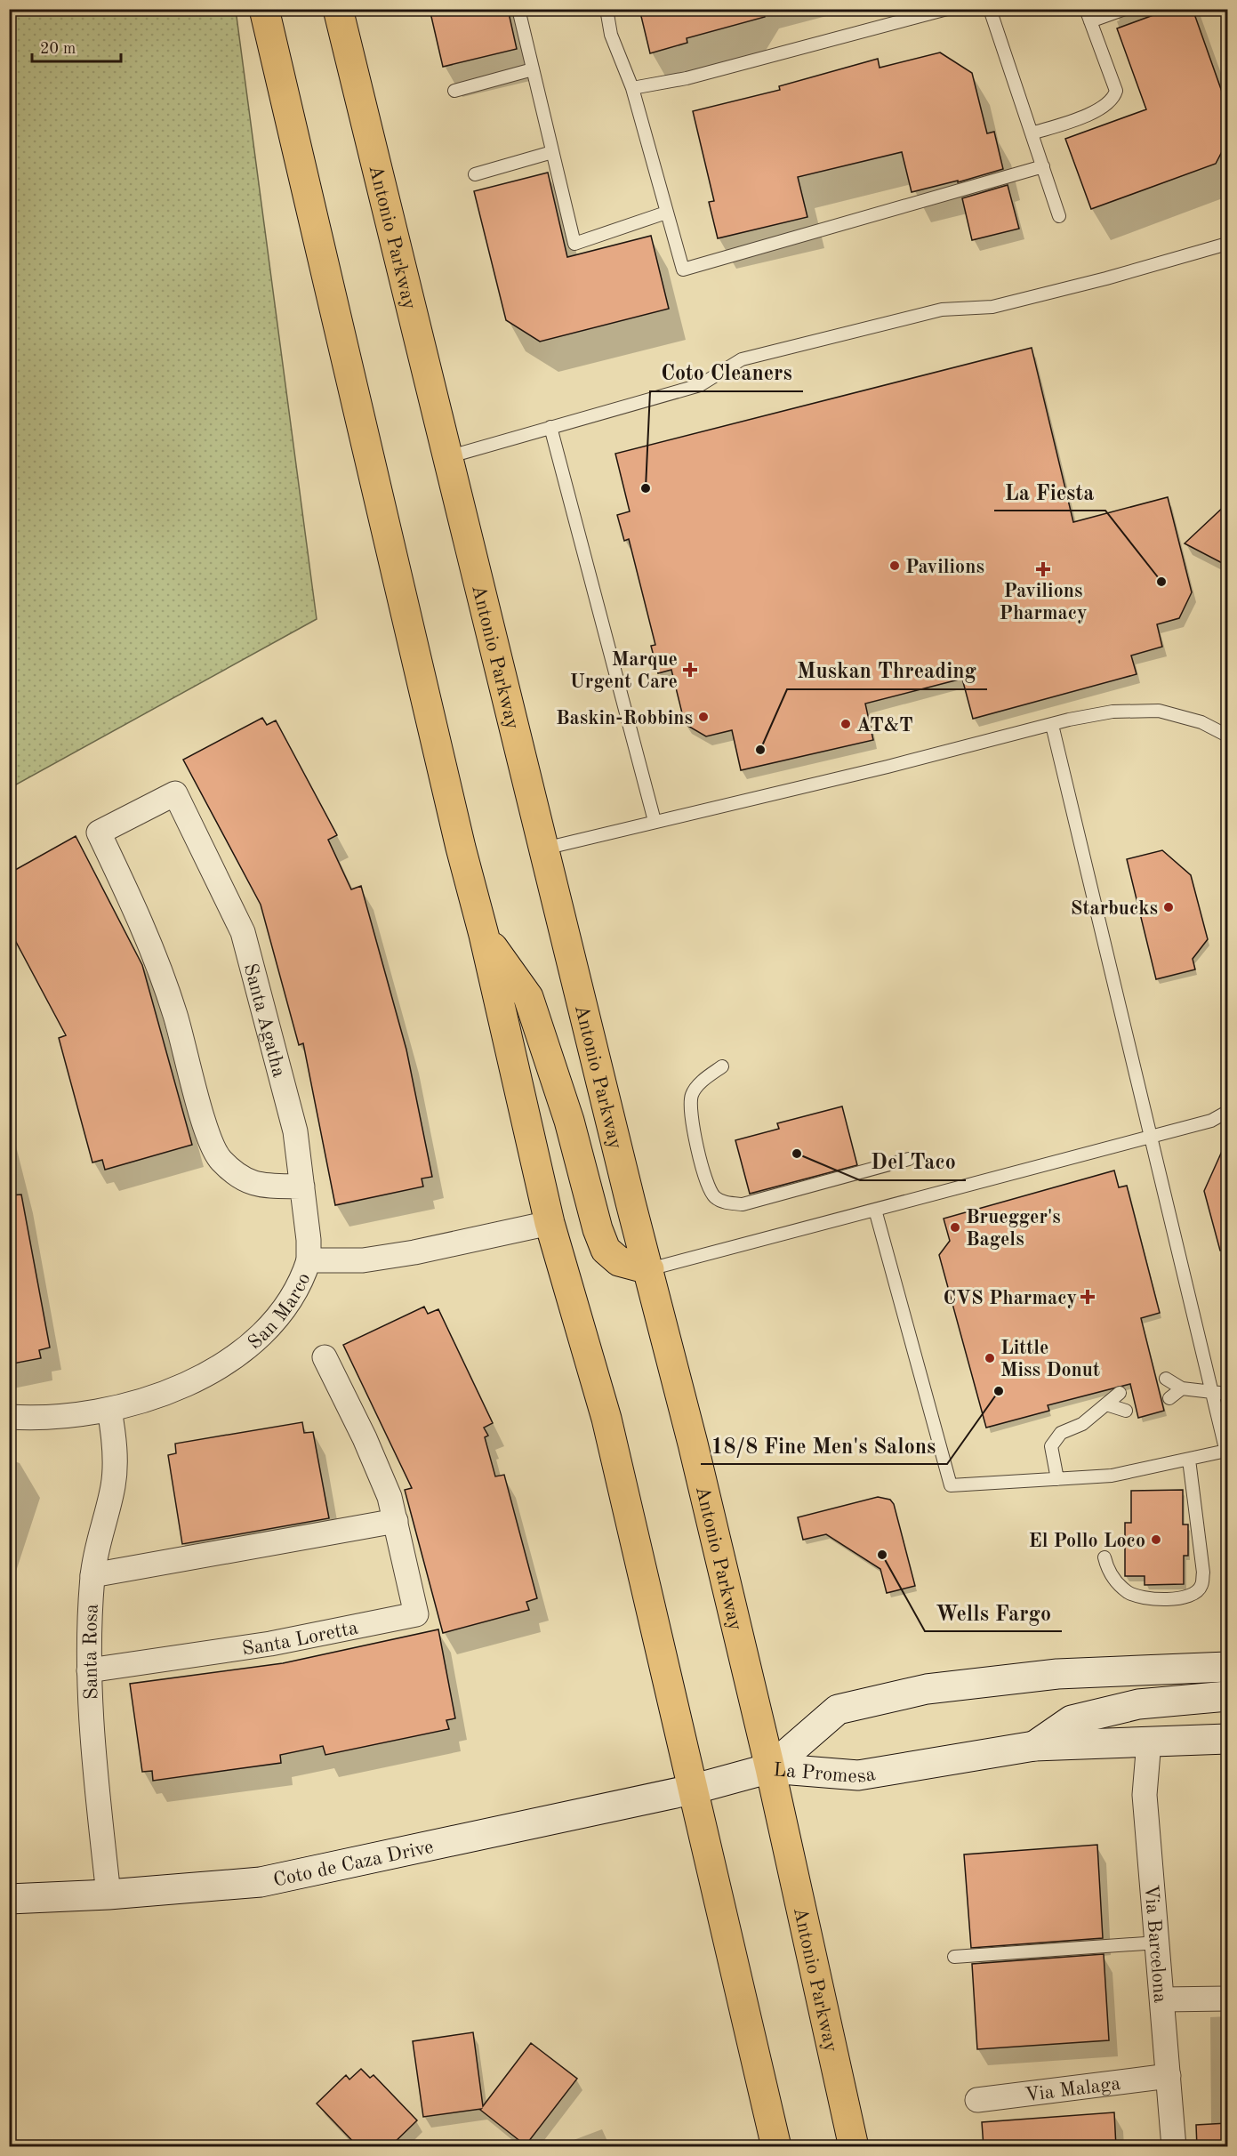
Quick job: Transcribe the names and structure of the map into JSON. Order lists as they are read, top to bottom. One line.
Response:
{"streets":{"main road":["Antonio Parkway","La Promesa","Coto de Caza Drive"],"street":["Santa Agatha","San Marco","Santa Loretta","Santa Rosa","Via Barcelona","Via Malaga"]},"crossings":[["Antonio Parkway","La Promesa"],["Antonio Parkway","Coto de Caza Drive"],["Santa Agatha","San Marco"],["San Marco","Santa Rosa"],["Santa Loretta","Santa Rosa"],["Santa Rosa","Coto de Caza Drive"],["La Promesa","Coto de Caza Drive"],["La Promesa","Via Barcelona"],["Via Barcelona","Via Malaga"]],"places":{"other":["Coto Cleaners","Pavilions","La Fiesta","Baskin-Robbins","AT&T","Muskan Threading","Starbucks","Del Taco","Bruegger's Bagels","Little Miss Donut","18/8 Fine Men's Salons","El Pollo Loco","Wells Fargo"],"health":["Pavilions Pharmacy","Marque Urgent Care","CVS Pharmacy"]},"scale_bar":"20 m"}
